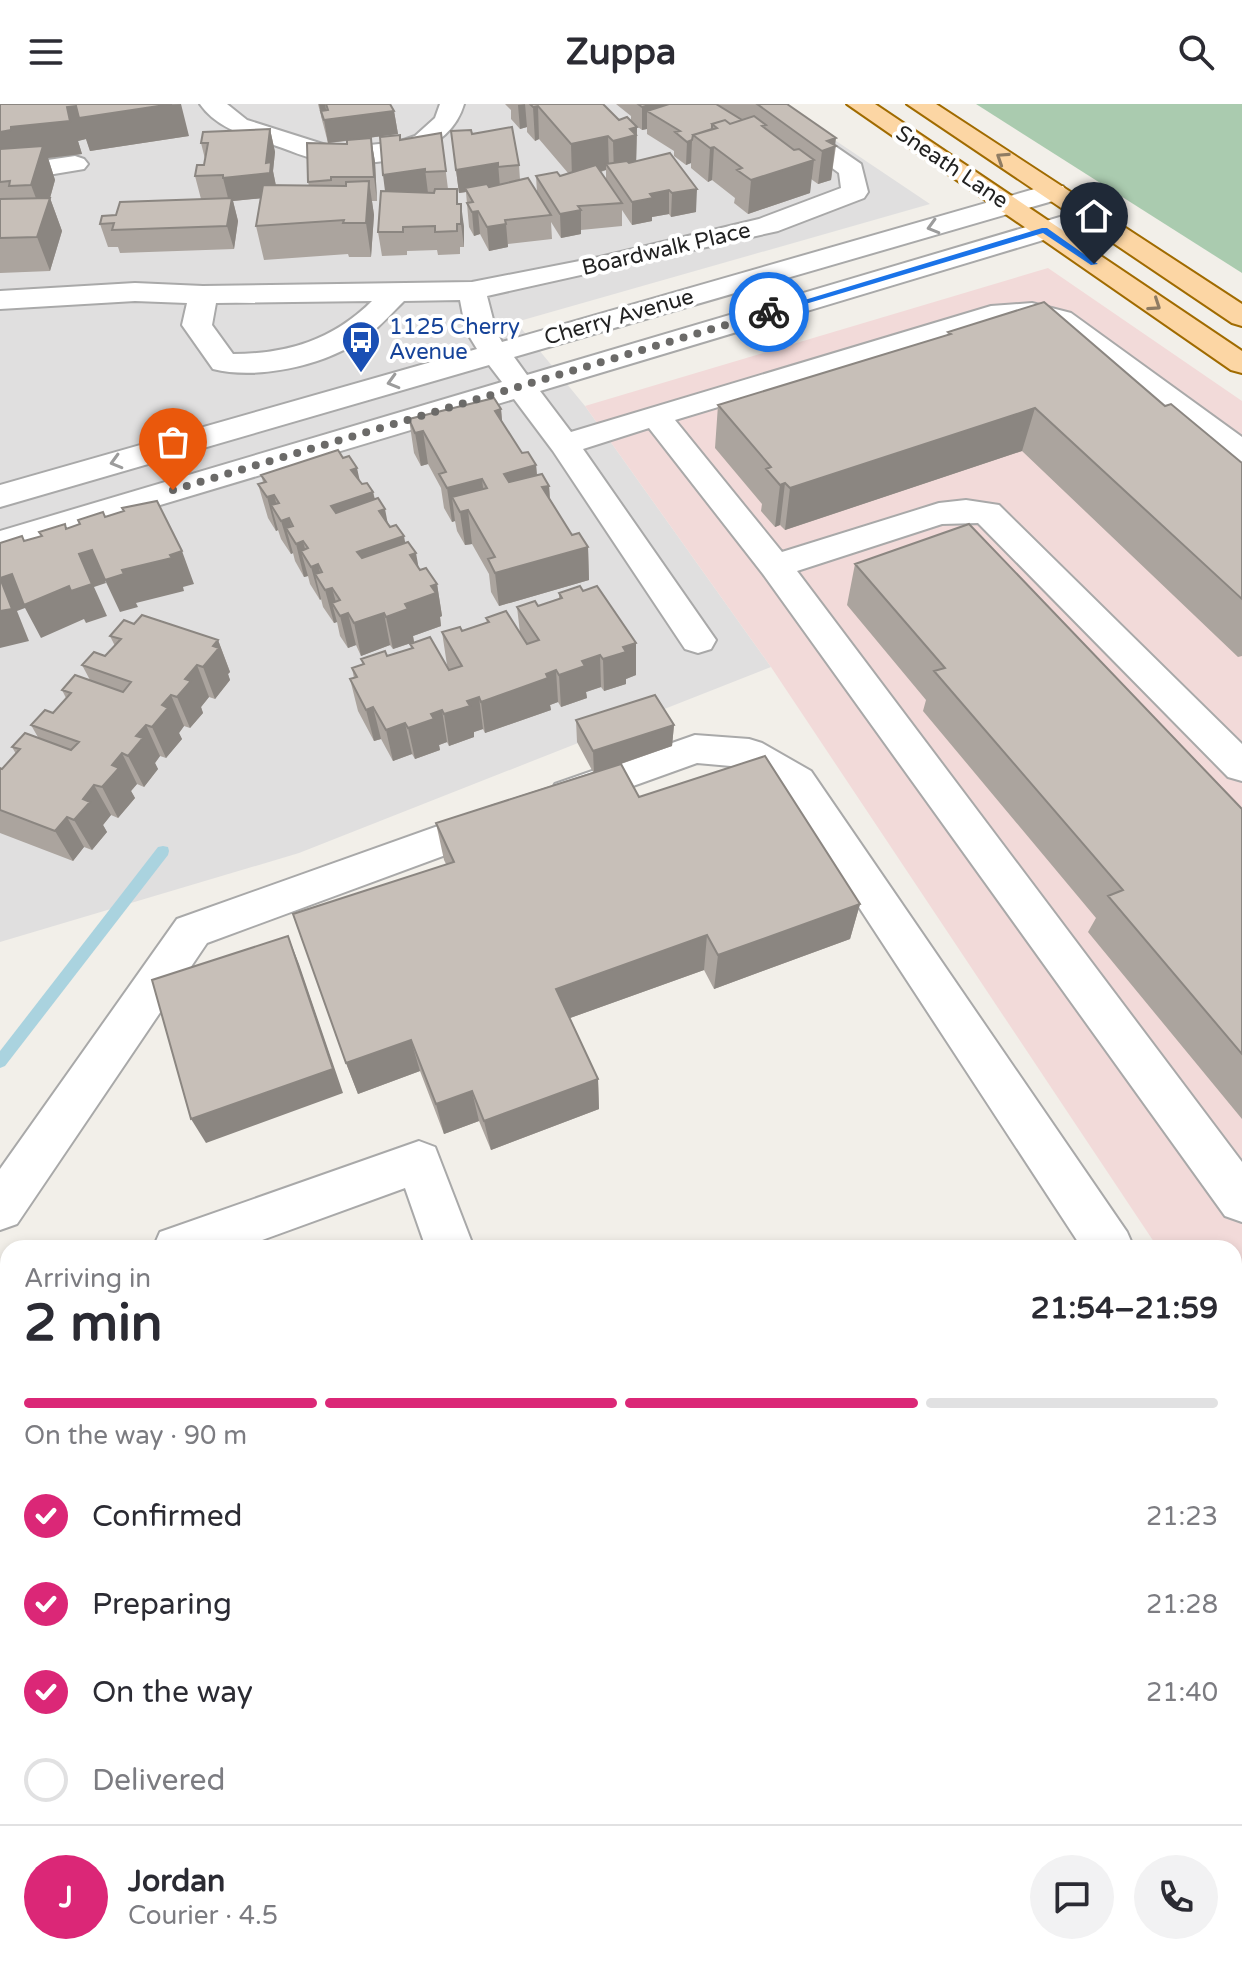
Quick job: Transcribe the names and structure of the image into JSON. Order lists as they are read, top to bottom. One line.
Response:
{"streets":{"main road":["Sneath Lane"],"street":["Boardwalk Place","Cherry Avenue"]},"crossings":[["Sneath Lane","Cherry Avenue"]],"places":{"bus stop":["1125 Cherry Avenue"]},"page":{"header":"Zuppa","heading":["2 min","Arriving in","21:54–21:59"],"panel":["Jordan","Courier · 4.5"],"bar":"On the way · 90 m","list":[["Confirmed","21:23"],["Preparing","21:28"],["On the way","21:40"],"Delivered"],"round":"J"}}
